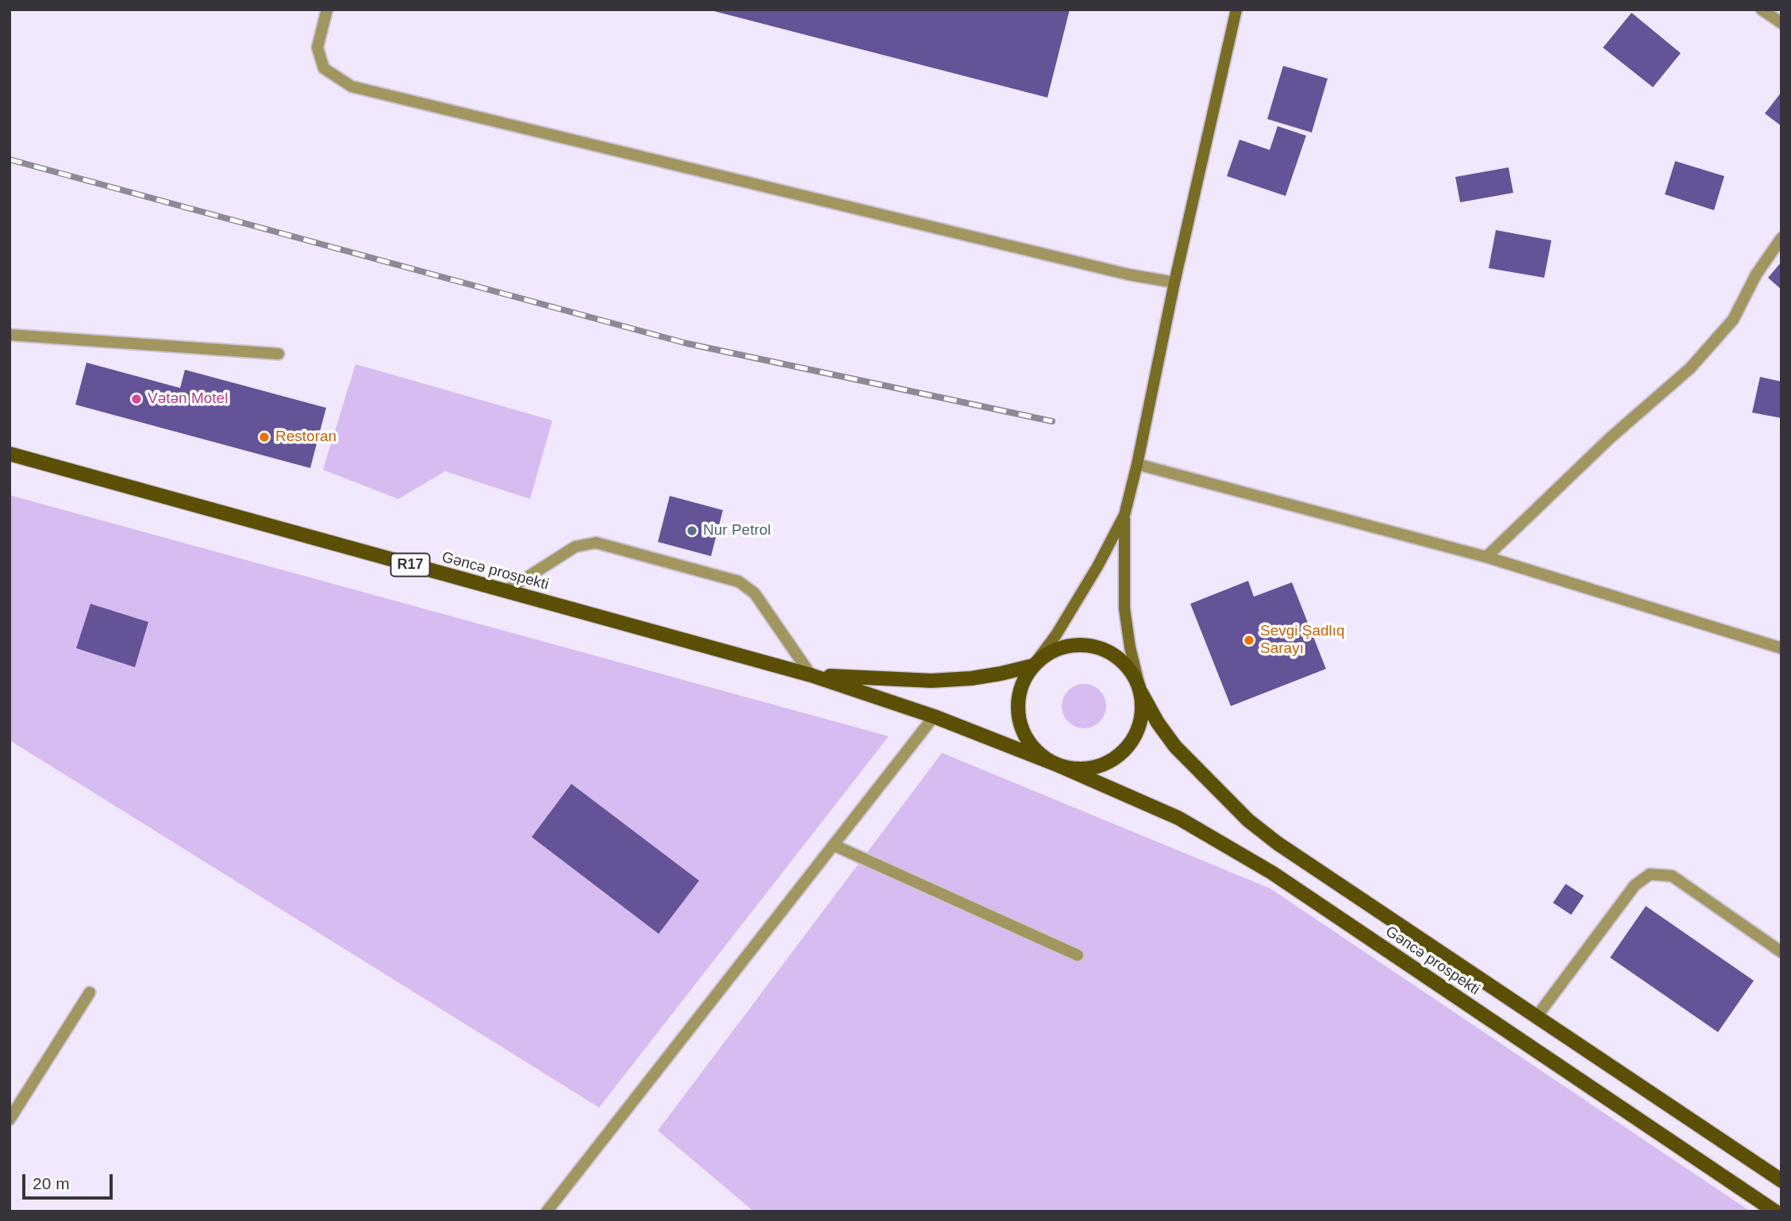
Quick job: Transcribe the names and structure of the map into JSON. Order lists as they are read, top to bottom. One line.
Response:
{"streets":{"main road":["R17","Gəncə prospekti"]},"places":["Vətən Motel","Restoran","Nur Petrol","Sevgi Şadlıq Sarayı"],"scale_bar":"20 m"}
